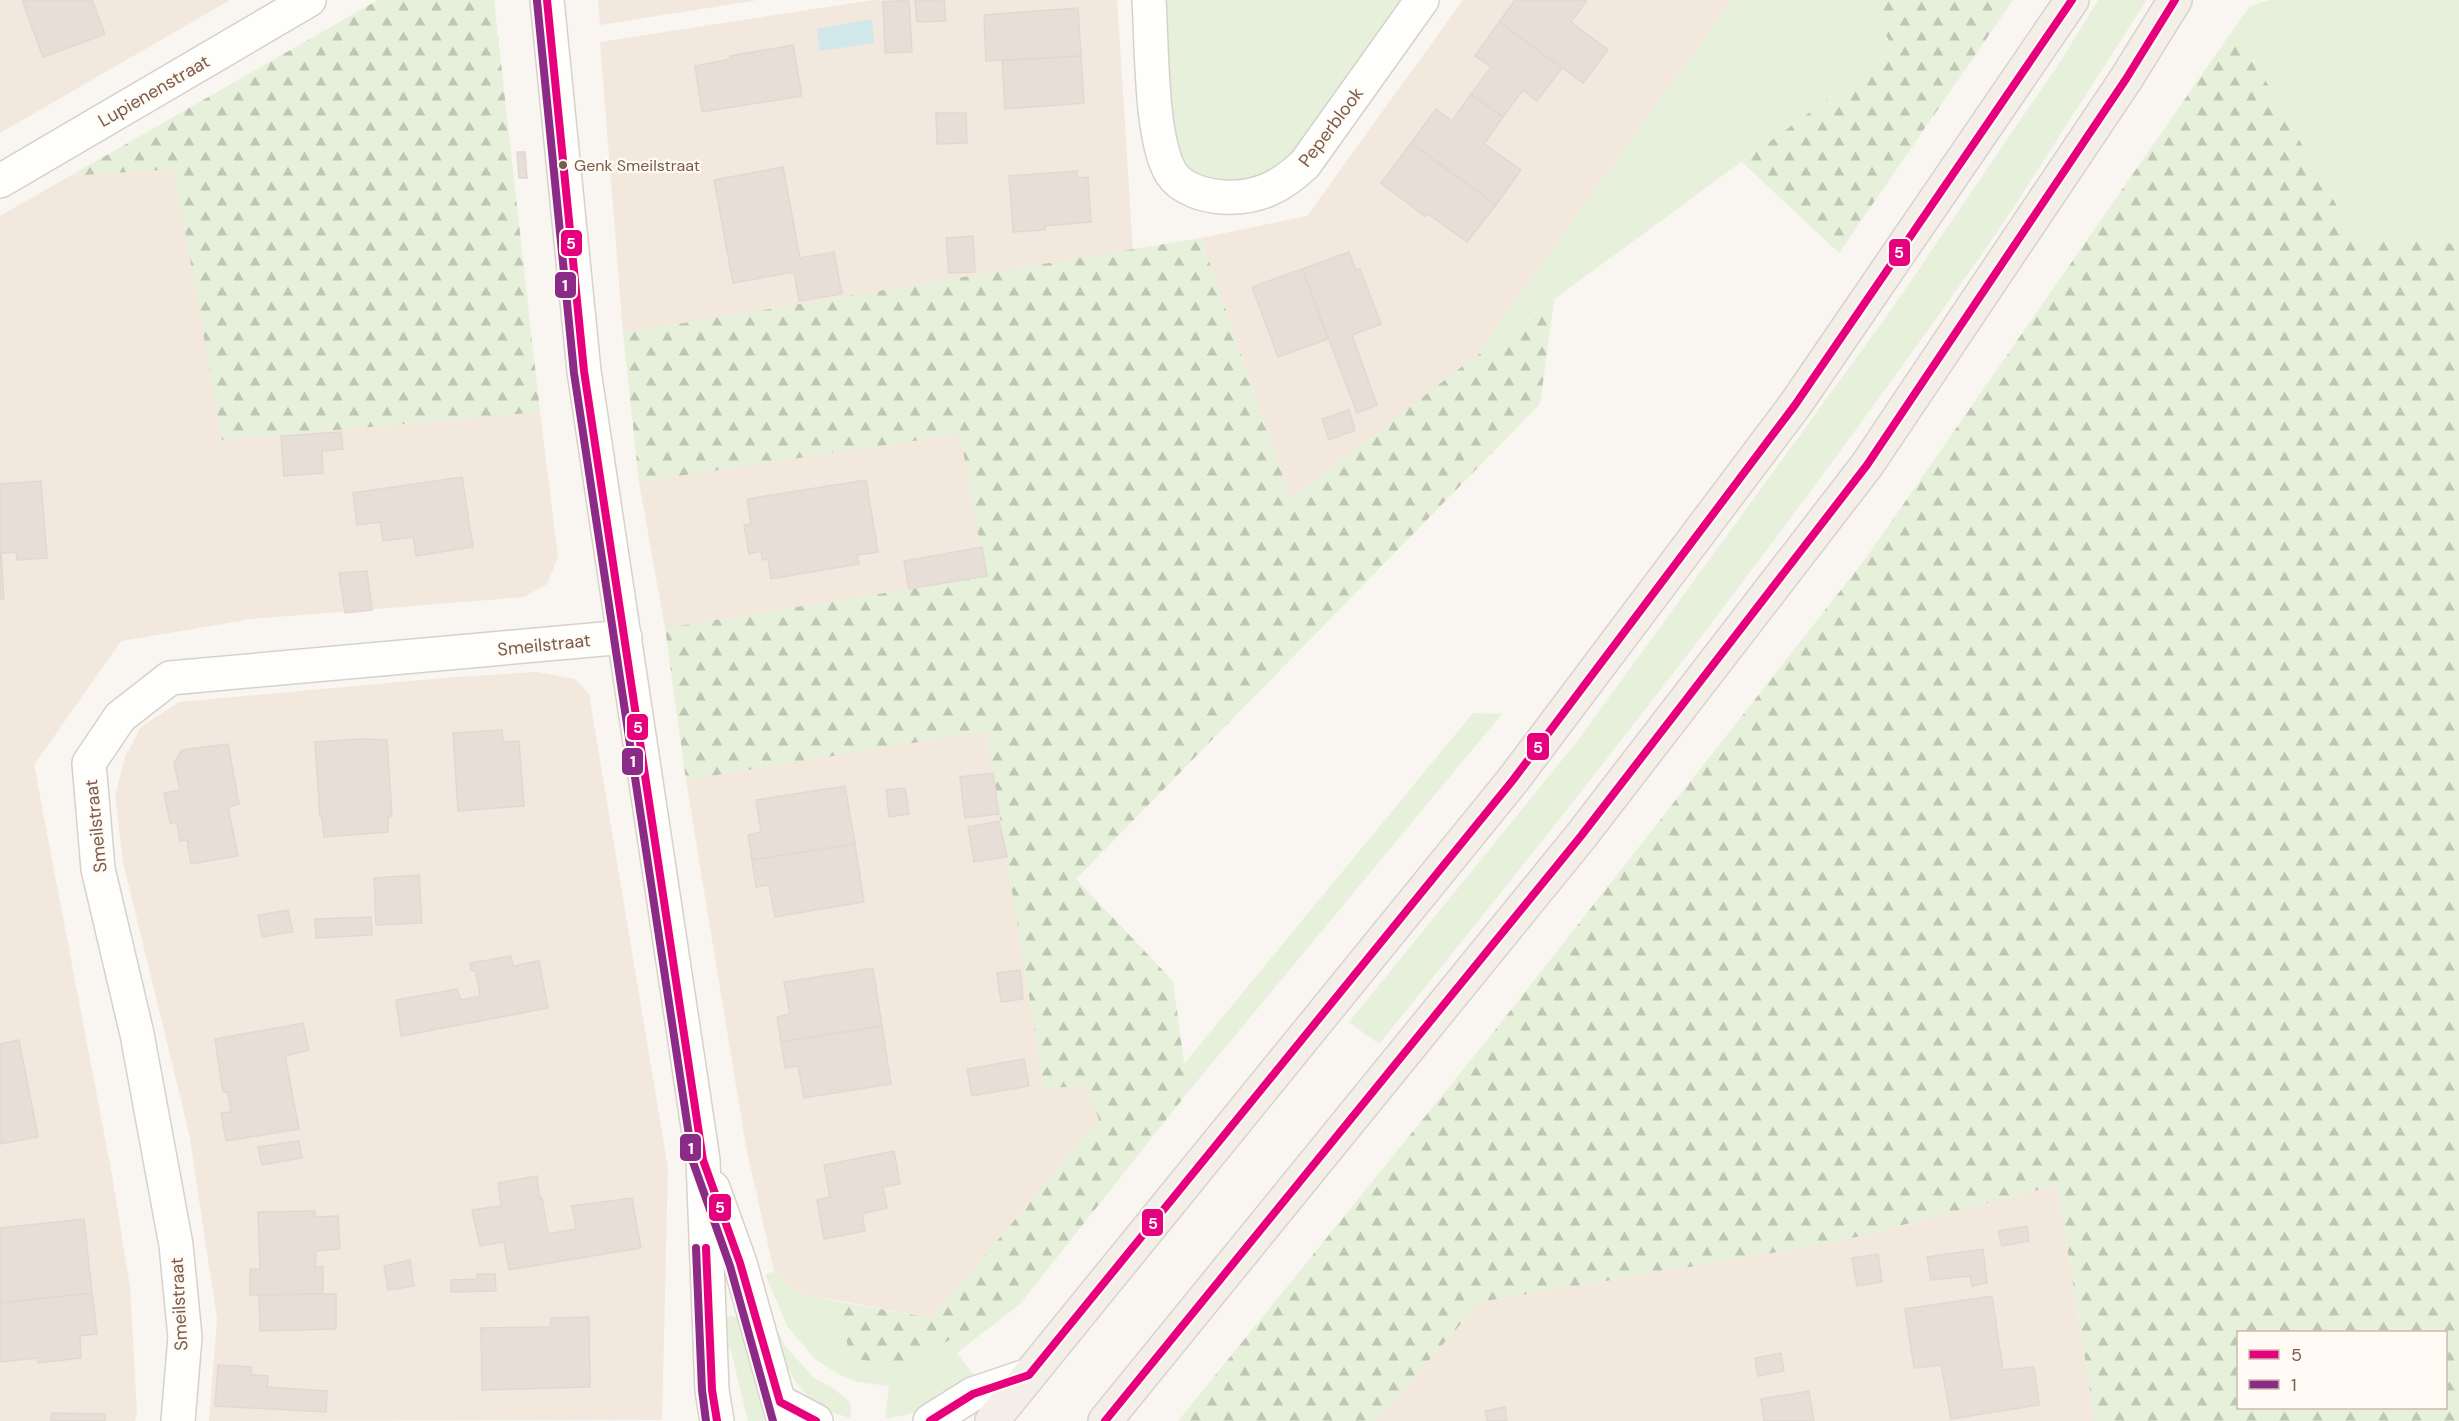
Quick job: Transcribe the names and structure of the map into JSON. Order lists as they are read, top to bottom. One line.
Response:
{"streets":{"street":["Lupienenstraat","Peperblook","Smeilstraat"]},"places":["Genk Smeilstraat"],"lines":["transit line 5","transit line 1"],"legend":["5","1"]}
